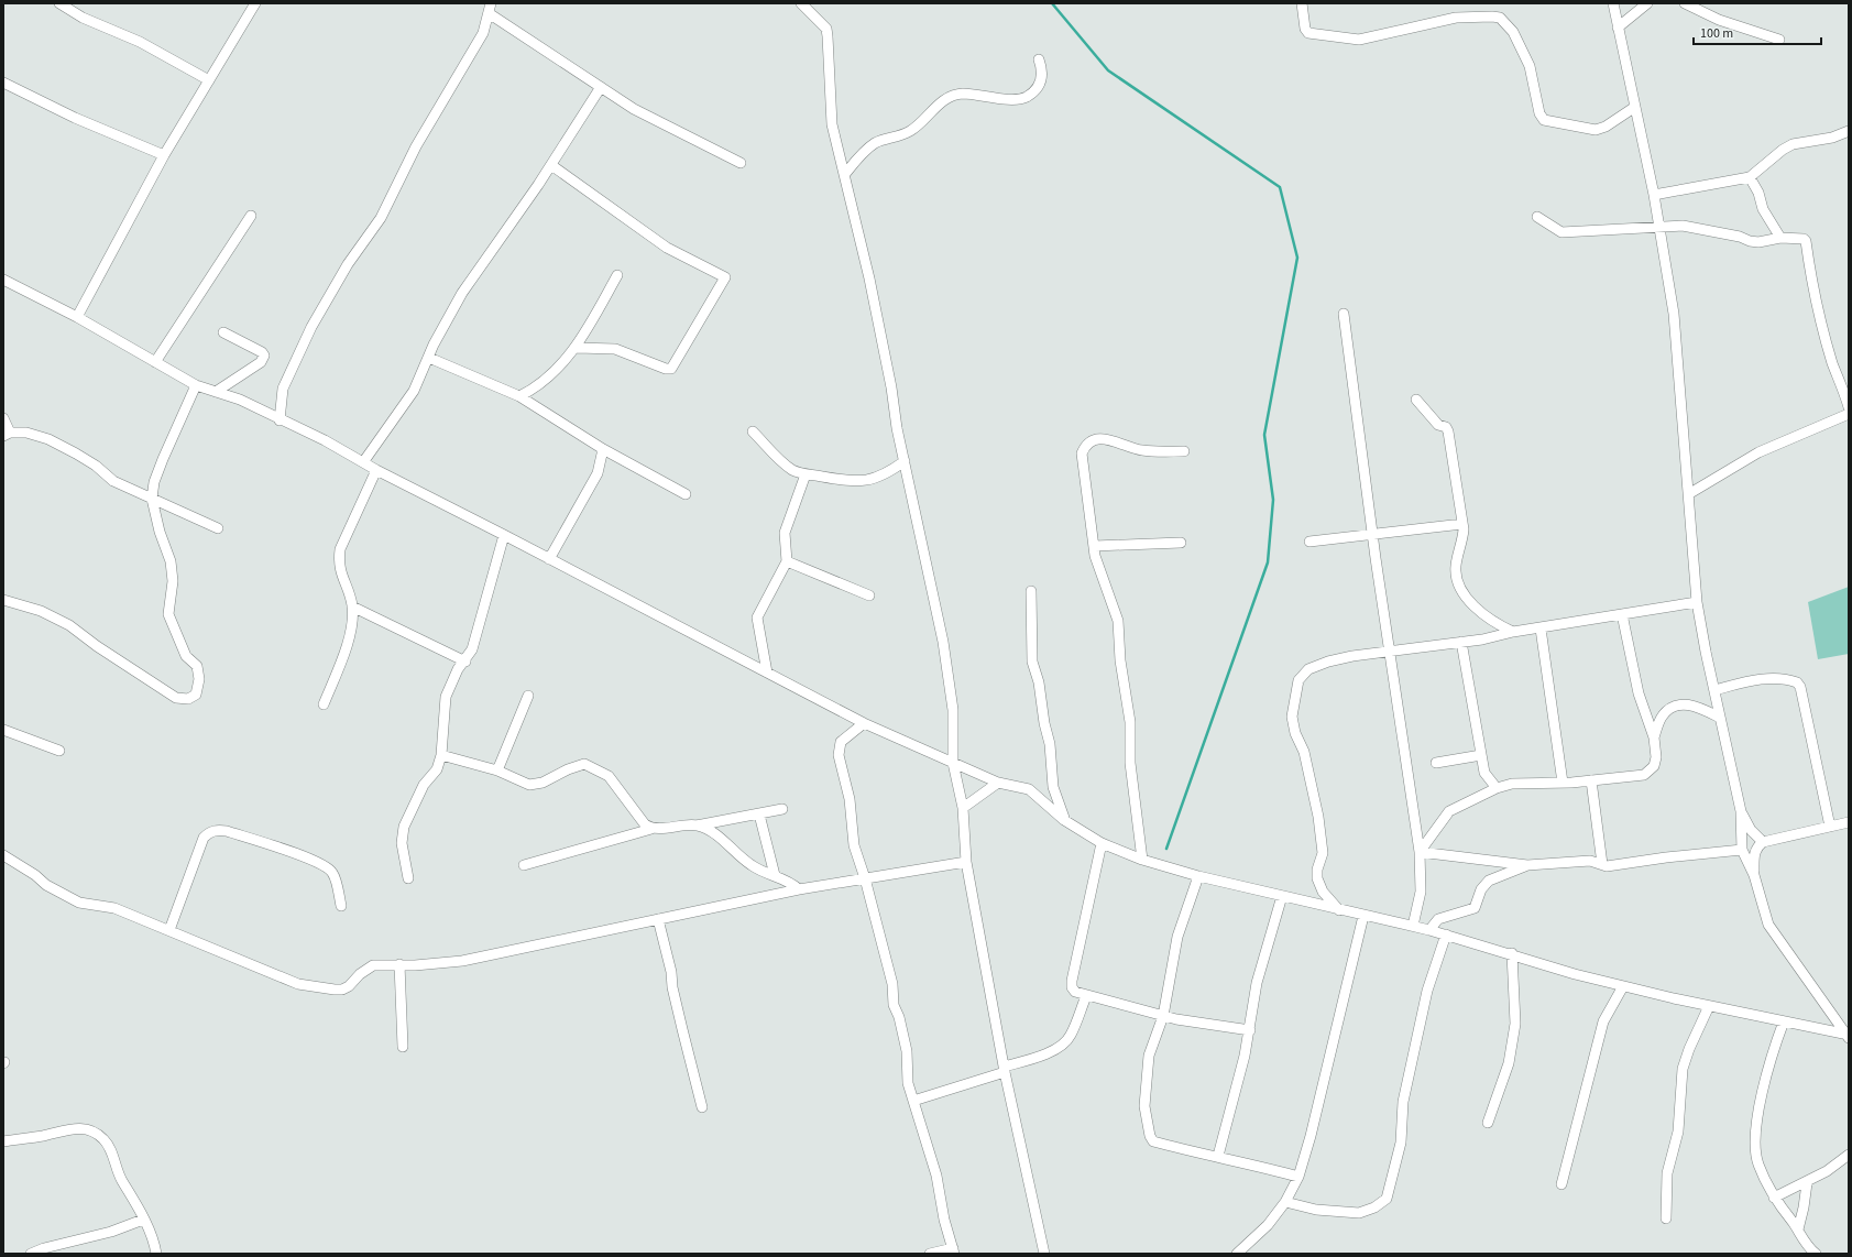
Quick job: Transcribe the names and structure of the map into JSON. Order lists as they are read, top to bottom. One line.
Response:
{"scale_bar":"100 m"}
